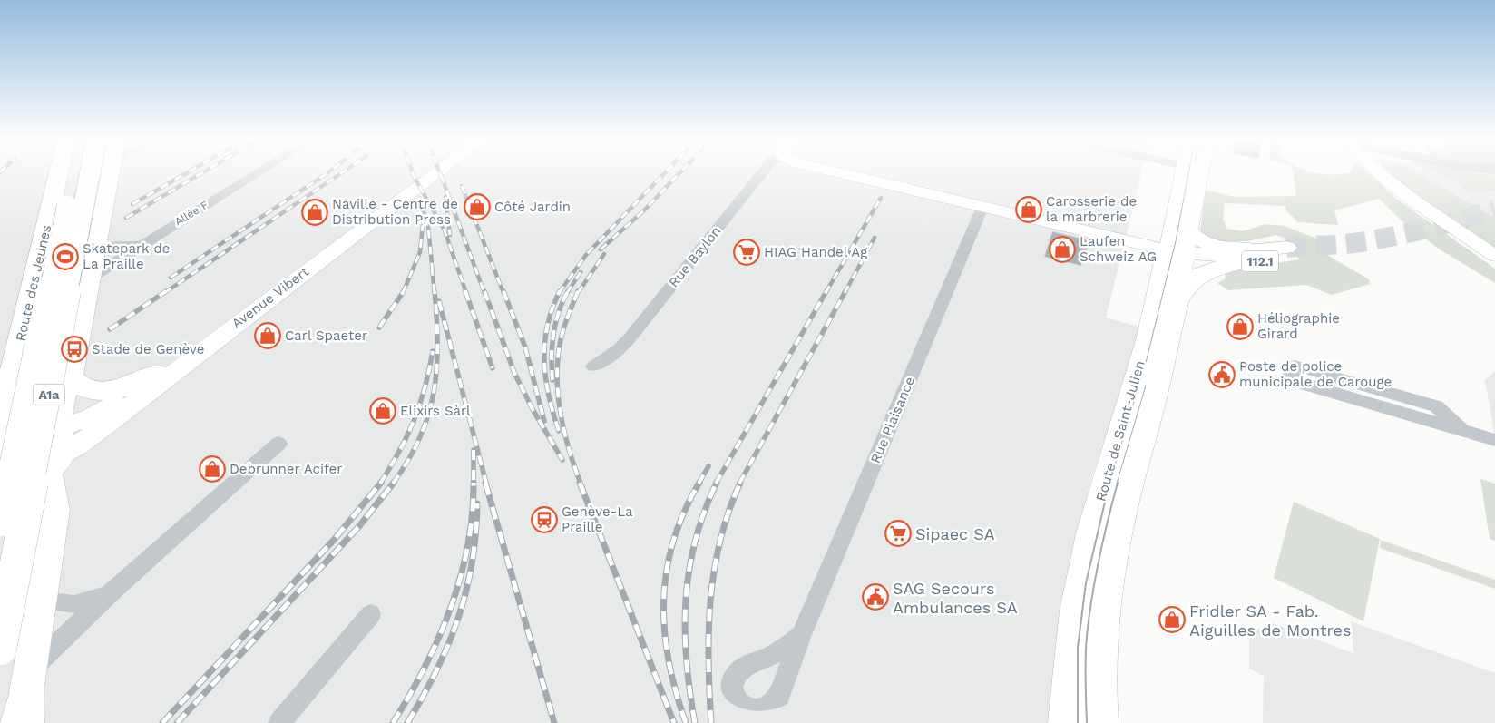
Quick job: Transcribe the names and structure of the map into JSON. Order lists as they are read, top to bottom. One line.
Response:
{"streets":{"main road":["112.1","Route des Jeunes","Avenue Vibert","A1a","Route de Saint-Julien"],"street":["Allée F","Rue Baylon","Rue Plaisance"]},"places":{"shop":["Côté Jardin","Carosserie de la marbrerie","Naville - Centre de Distribution Press","Laufen Schweiz AG","Héliographie Girard","Carl Spaeter","Elixirs Sàrl","Debrunner Acifer","Fridler SA - Fab. Aiguilles de Montres"],"supermarket":["HIAG Handel Ag","Sipaec SA"],"sports":["Skatepark de La Praille"],"bus stop":["Stade de Genève"],"public building":["Poste de police municipale de Carouge","SAG Secours Ambulances SA"],"station":["Genève-La Praille"]}}
